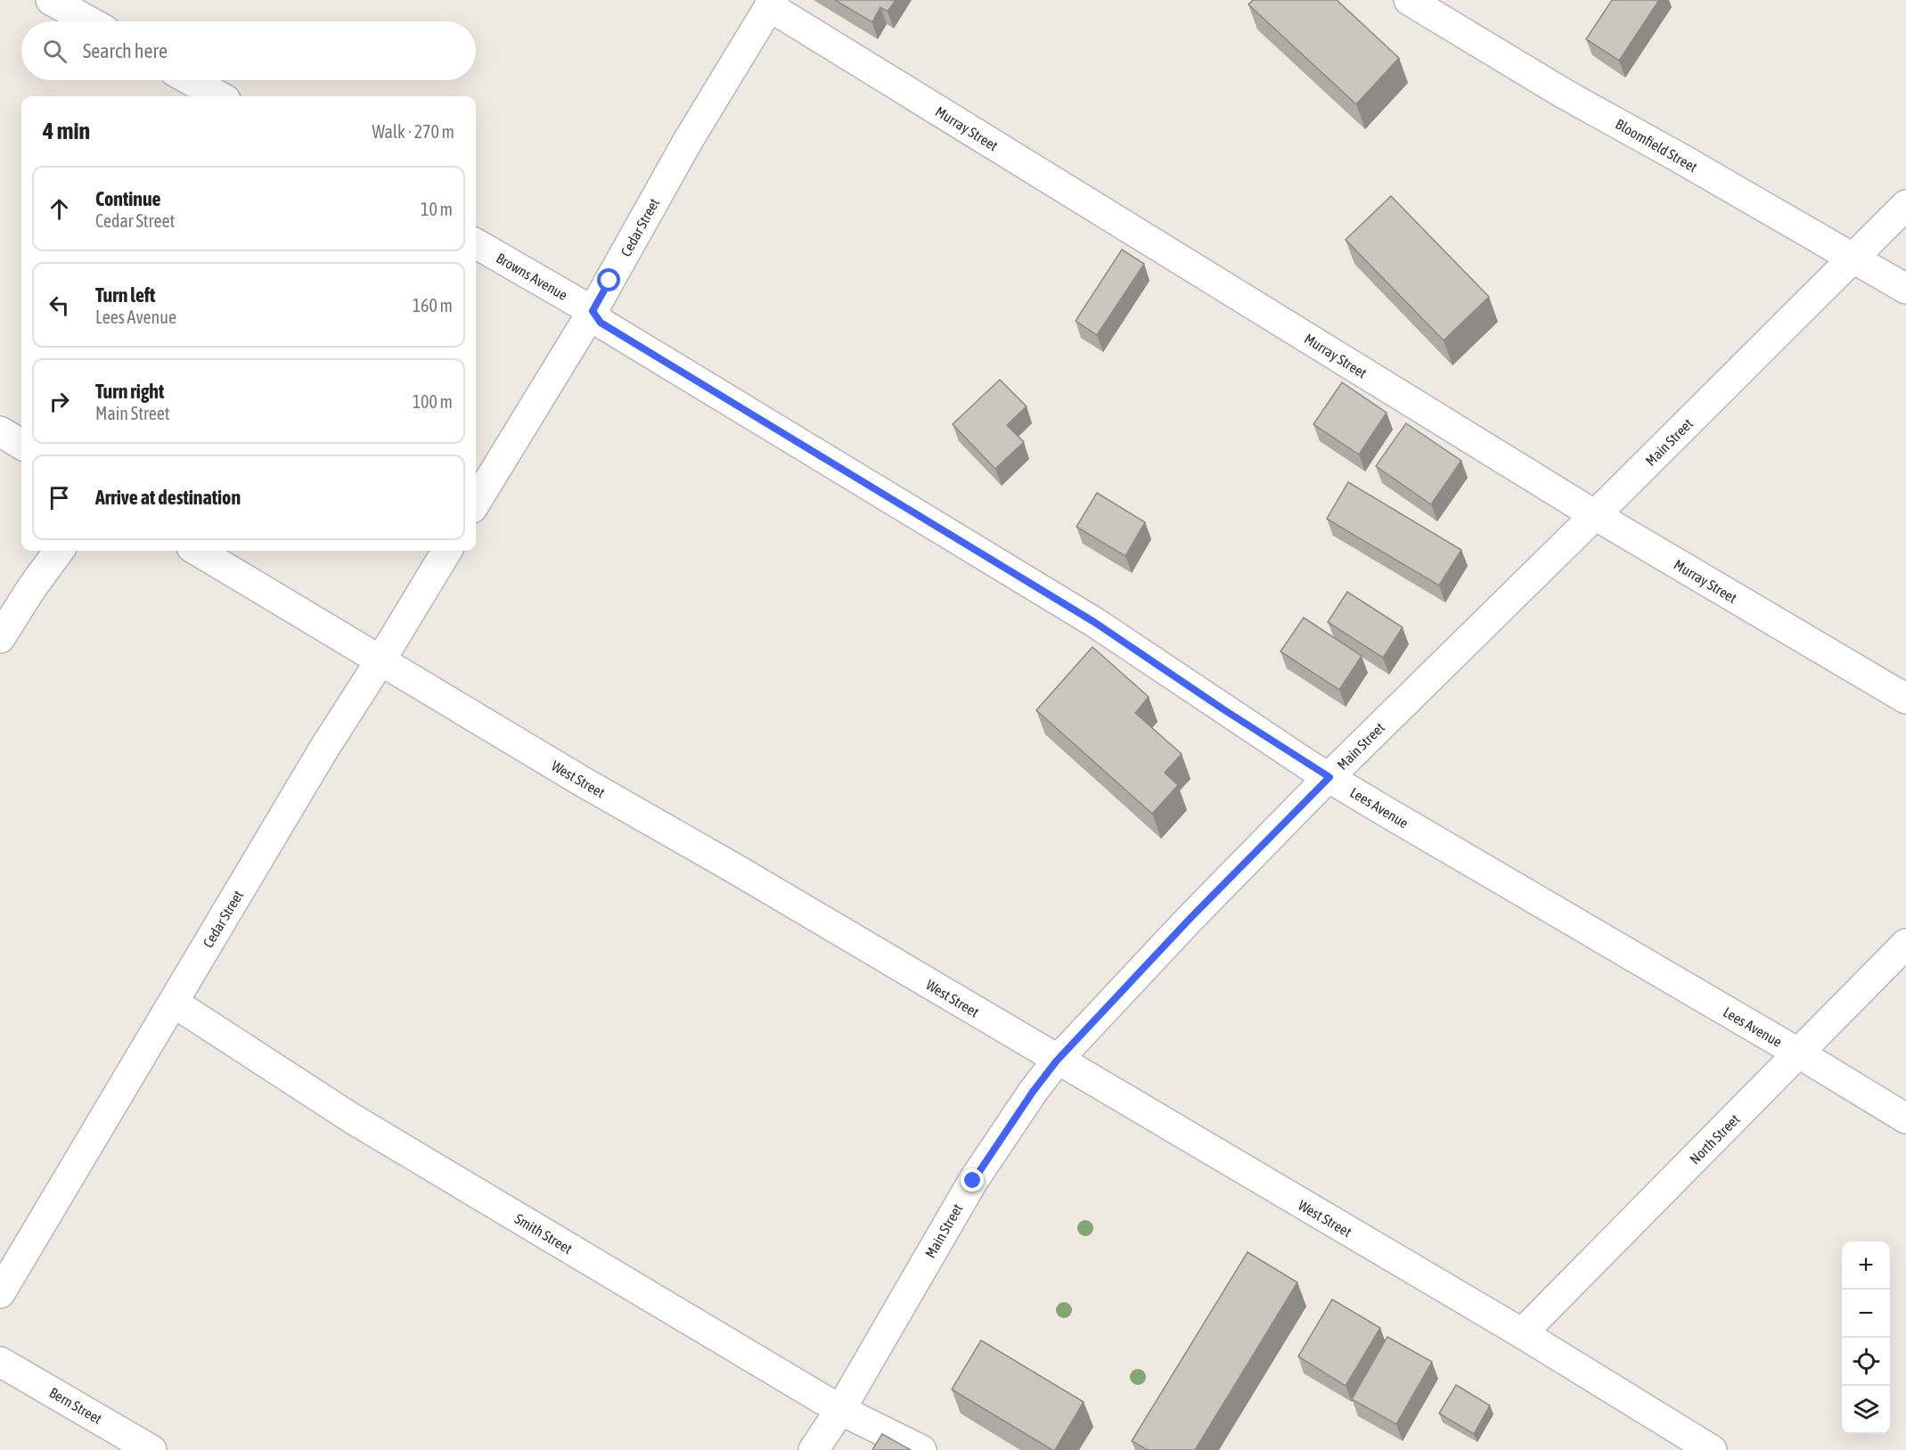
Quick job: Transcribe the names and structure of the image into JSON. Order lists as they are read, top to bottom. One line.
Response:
{"streets":{"street":["Murray Street","Bloomfield Street","Cedar Street","Browns Avenue","Main Street","West Street","Lees Avenue","North Street","Smith Street","Bern Street"]},"crossings":[["Murray Street","Cedar Street"],["Murray Street","Main Street"],["Bloomfield Street","Main Street"],["Cedar Street","Browns Avenue"],["Cedar Street","West Street"],["Cedar Street","Lees Avenue"],["Cedar Street","Smith Street"],["Browns Avenue","Lees Avenue"],["Main Street","West Street"],["Main Street","Lees Avenue"],["Main Street","Smith Street"],["West Street","North Street"],["Lees Avenue","North Street"]],"page":{"search":"Search here","heading":["4 min","Walk · 270 m"],"list":[["Continue","Cedar Street","10 m"],["Turn left","Lees Avenue","160 m"],["Turn right","Main Street","100 m"],"Arrive at destination"],"map_buttons":["+","−"]}}
